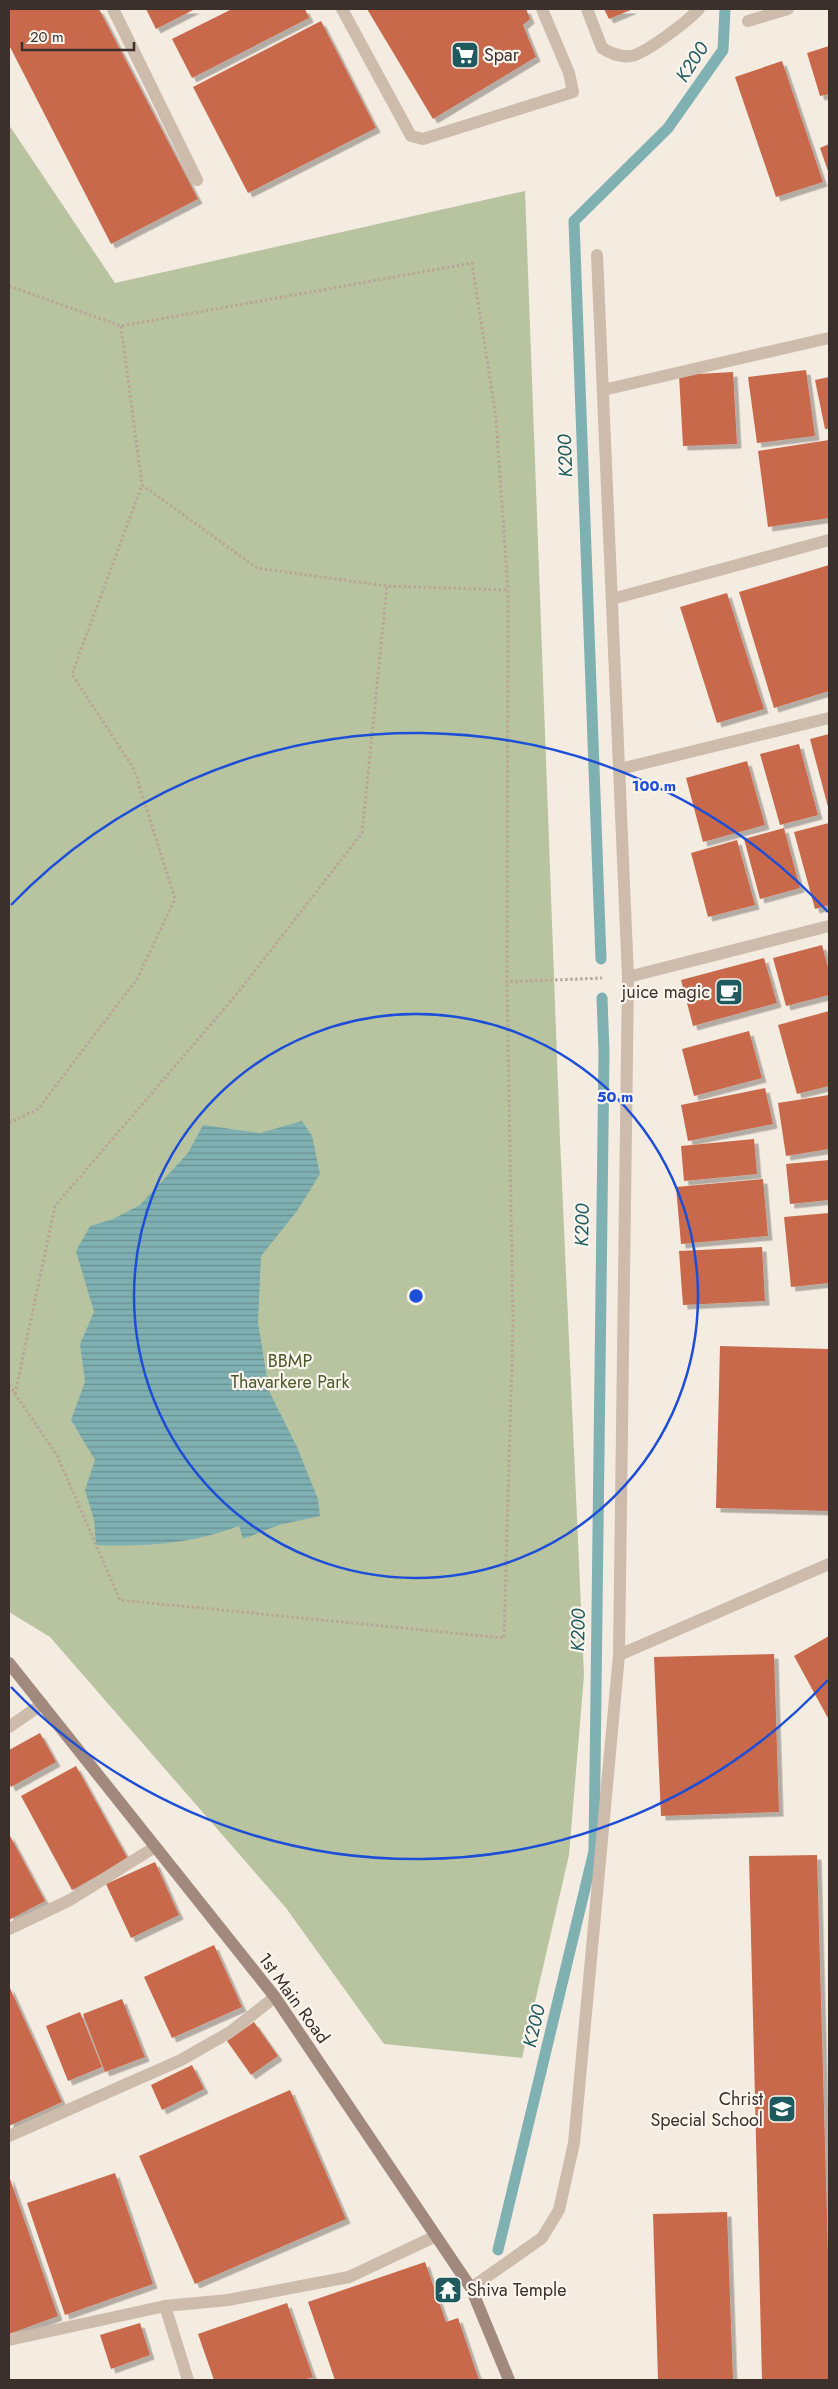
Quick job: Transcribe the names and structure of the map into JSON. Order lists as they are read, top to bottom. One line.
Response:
{"streets":{"street":["1st Main Road"]},"water":["K200"],"parks":["BBMP Thavarkere Park"],"places":{"supermarket":["Spar"],"cafe":["juice magic"],"school or university":["Christ Special School"],"temple":["Shiva Temple"]},"scale_bar":"20 m","rings":["100 m","50 m"]}
